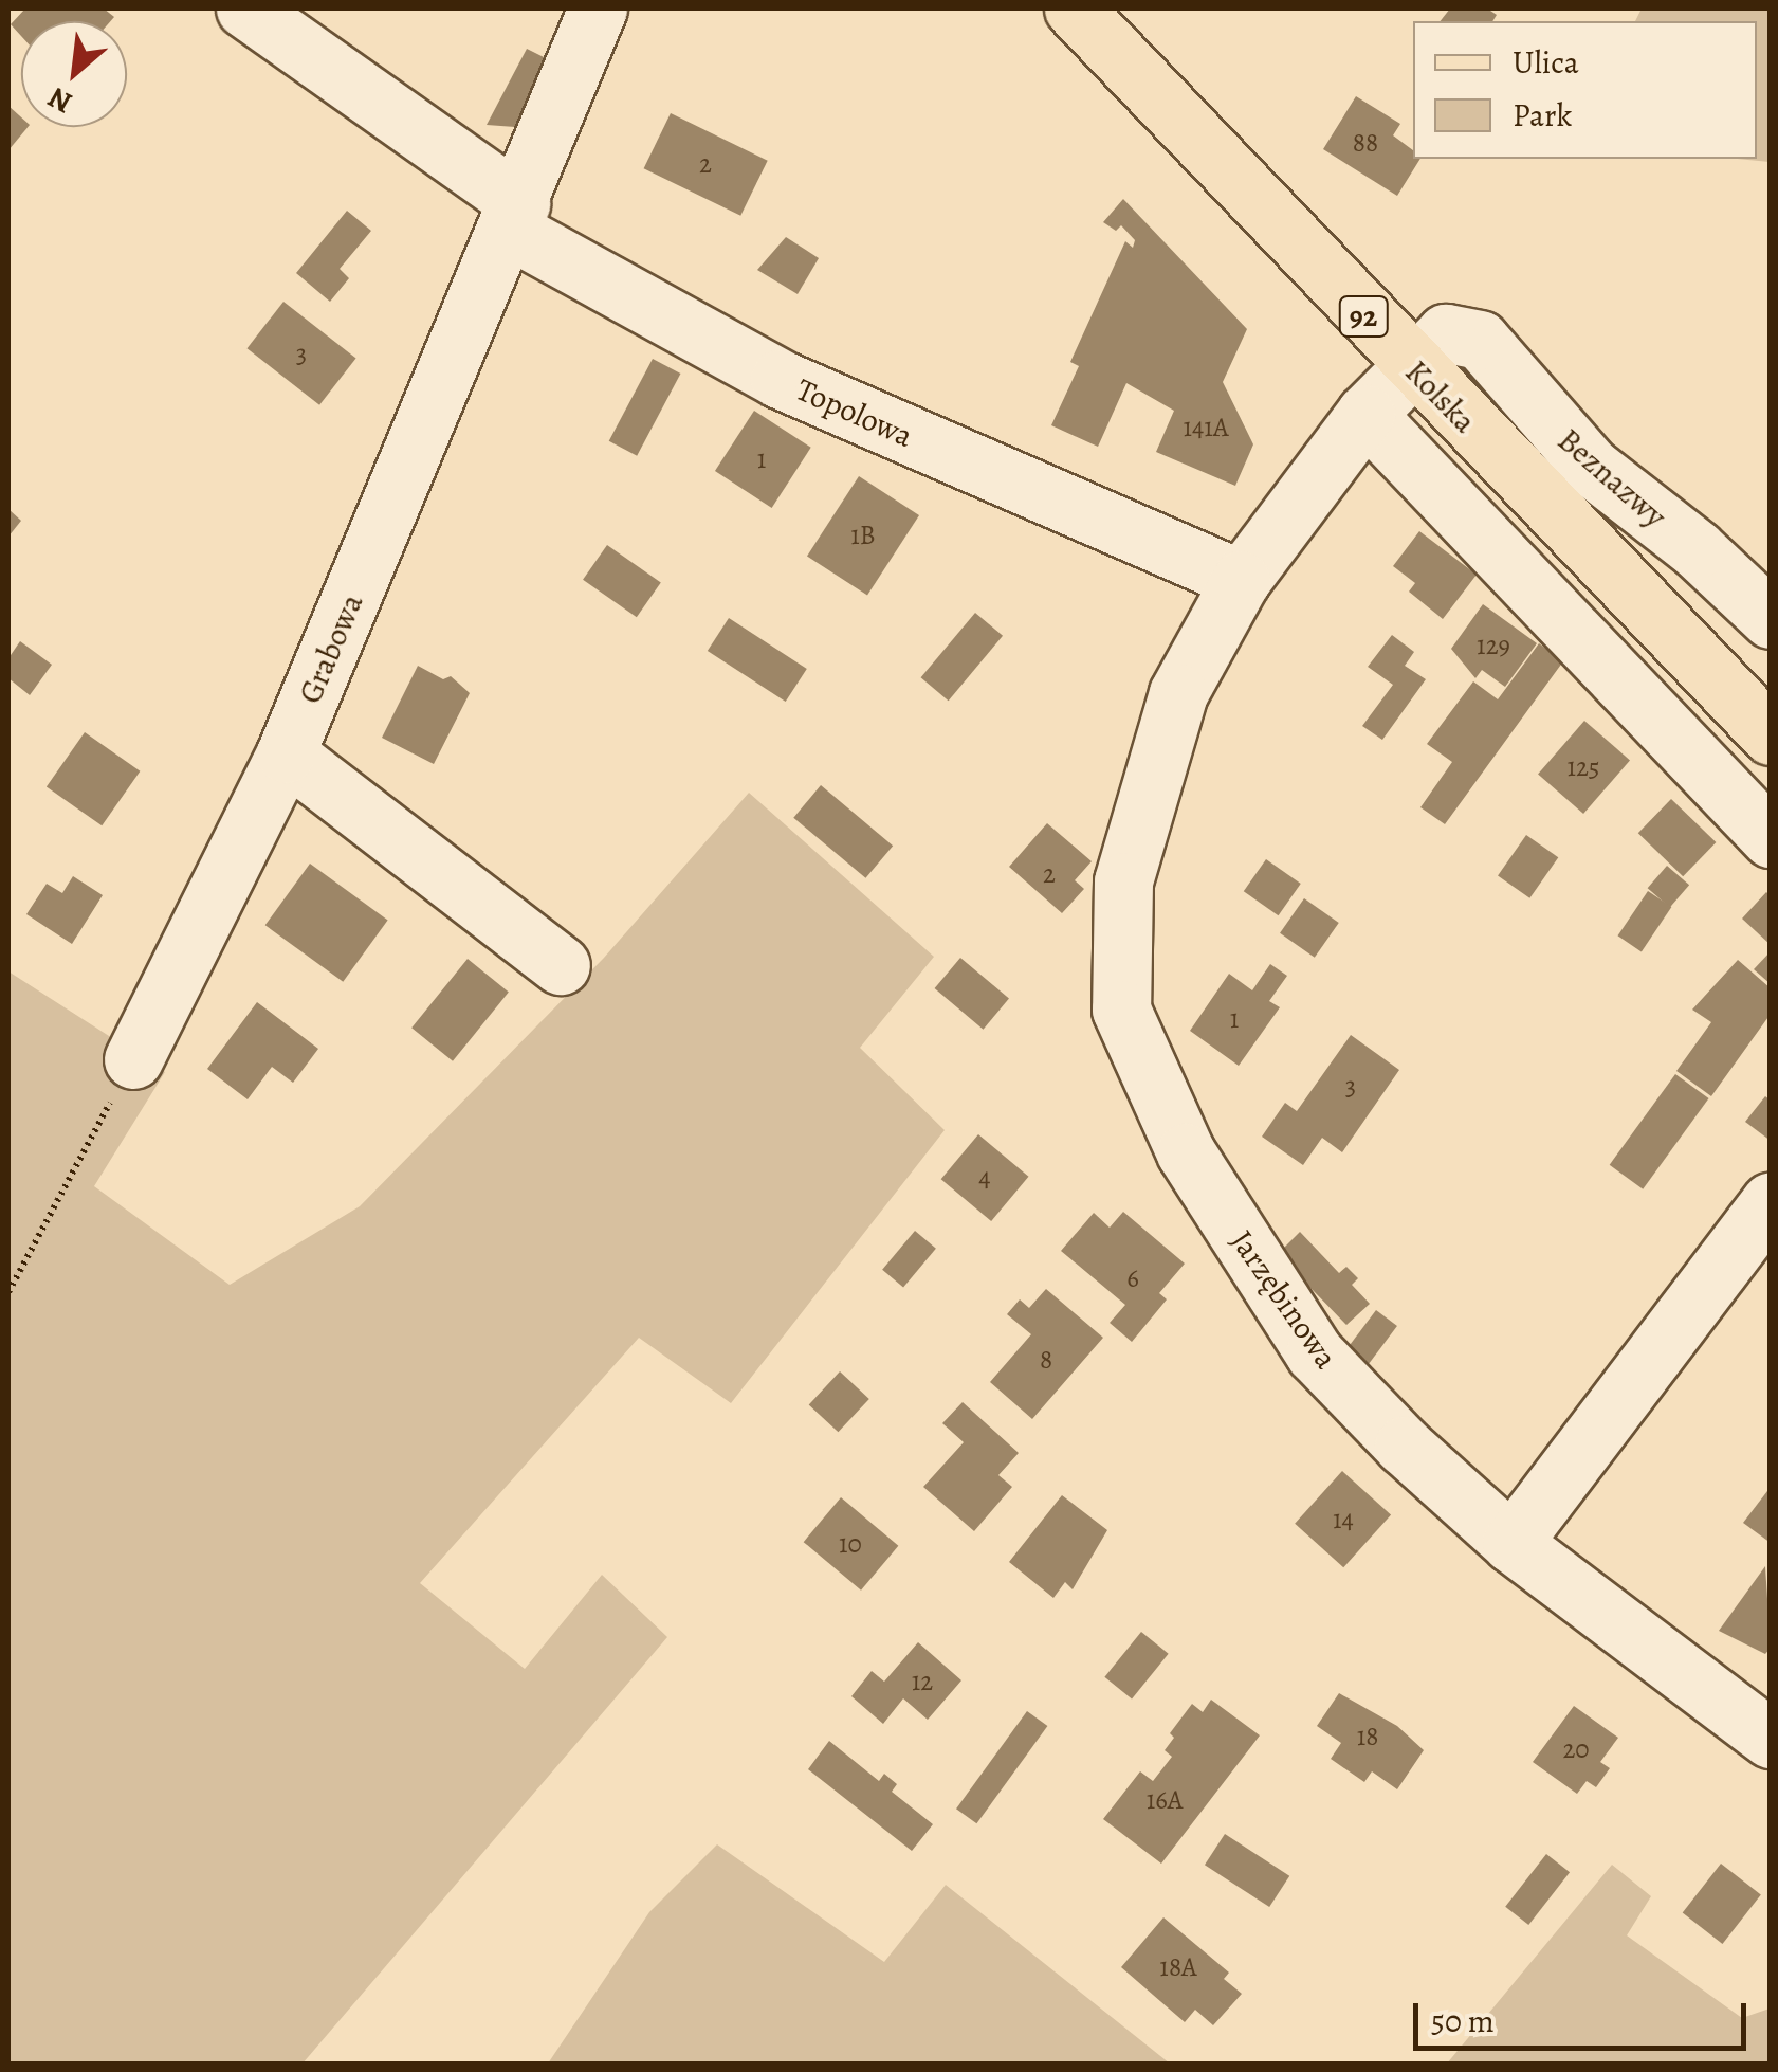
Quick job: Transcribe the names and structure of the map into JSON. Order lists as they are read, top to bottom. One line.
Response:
{"streets":{"main road":["92","Kolska"],"street":["Topolowa","Beznazwy","Grabowa","Jarzębinowa"]},"crossings":[["Kolska","Beznazwy"],["Topolowa","Grabowa"],["Topolowa","Jarzębinowa"]],"house_numbers":["88","2","3","141A","1","1B","129","125","2","1","3","4","6","8","14","10","12","18","20","16A","18A"],"legend":["Ulica","Park"],"scale_bar":"50 m","north":"bottom left"}
